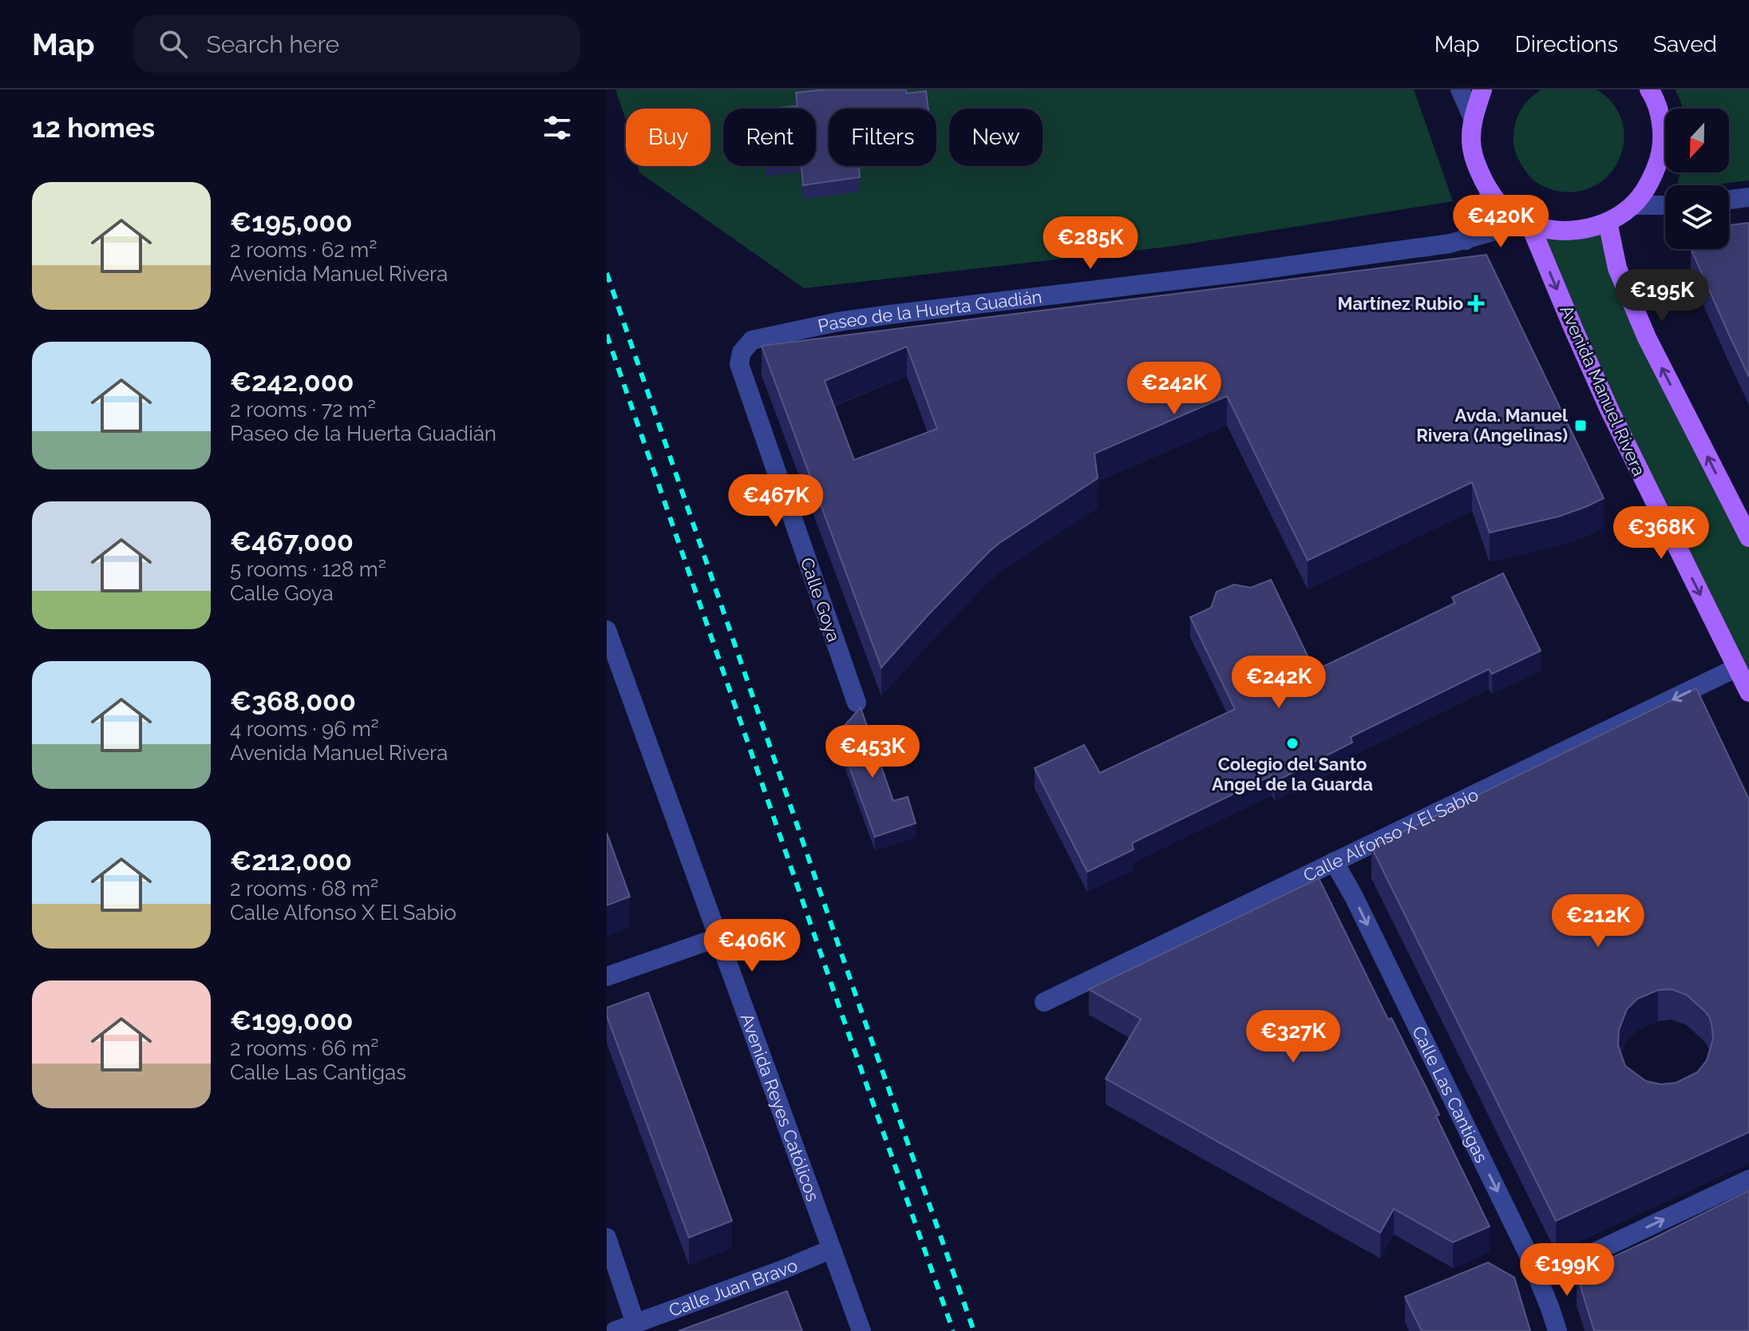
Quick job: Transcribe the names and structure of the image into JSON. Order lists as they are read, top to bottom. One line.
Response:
{"streets":{"main road":["Avenida Manuel Rivera"],"street":["Paseo de la Huerta Guadián","Calle Goya","Calle Alfonso X El Sabio","Calle Las Cantigas","Avenida Reyes Católicos","Calle Juan Bravo"]},"crossings":[["Paseo de la Huerta Guadián","Avenida Manuel Rivera"],["Paseo de la Huerta Guadián","Calle Goya"],["Avenida Manuel Rivera","Calle Alfonso X El Sabio"],["Calle Alfonso X El Sabio","Calle Las Cantigas"],["Avenida Reyes Católicos","Calle Juan Bravo"]],"one_way":["Calle Alfonso X El Sabio","Calle Las Cantigas"],"places":{"health":["Martínez Rubio"],"transit":["Avda. Manuel Rivera (Angelinas)"],"other":["Colegio del Santo Angel de la Guarda"]},"north":"bottom","page":{"header":"Map","search":"Search here","nav":["Map","Directions","Saved"],"heading":"12 homes","chip":["Buy","Rent","Filters","New"],"list":[{"name":"€195,000","note":"2 rooms · 62 m² · Avenida Manuel Rivera"},{"name":"€242,000","note":"2 rooms · 72 m² · Paseo de la Huerta Guadián"},{"name":"€467,000","note":"5 rooms · 128 m² · Calle Goya"},{"name":"€368,000","note":"4 rooms · 96 m² · Avenida Manuel Rivera"},{"name":"€212,000","note":"2 rooms · 68 m² · Calle Alfonso X El Sabio"},{"name":"€199,000","note":"2 rooms · 66 m² · Calle Las Cantigas"}],"price":["€420K","€285K","€195K","€242K","€467K","€368K","€242K","€453K","€212K","€406K","€327K","€199K"]}}
